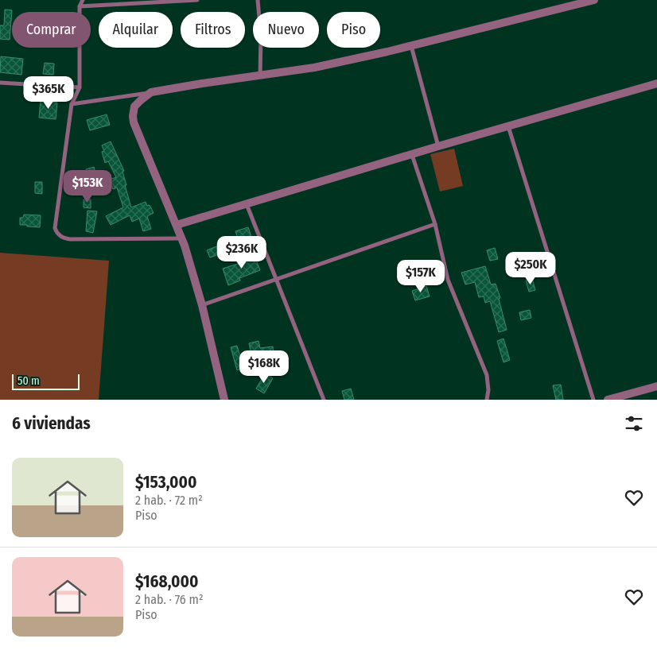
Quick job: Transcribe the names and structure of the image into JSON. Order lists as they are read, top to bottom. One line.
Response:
{"scale_bar":"50 m","page":{"chip":["Comprar","Alquilar","Filtros","Nuevo","Piso"],"price":["$365K","$153K","$236K","$250K","$157K","$168K"],"scale":"50 m","heading":"6 viviendas","list":[{"name":"$153,000","note":"2 hab. · 72 m² · Piso"},{"name":"$168,000","note":"2 hab. · 76 m² · Piso"}]}}
